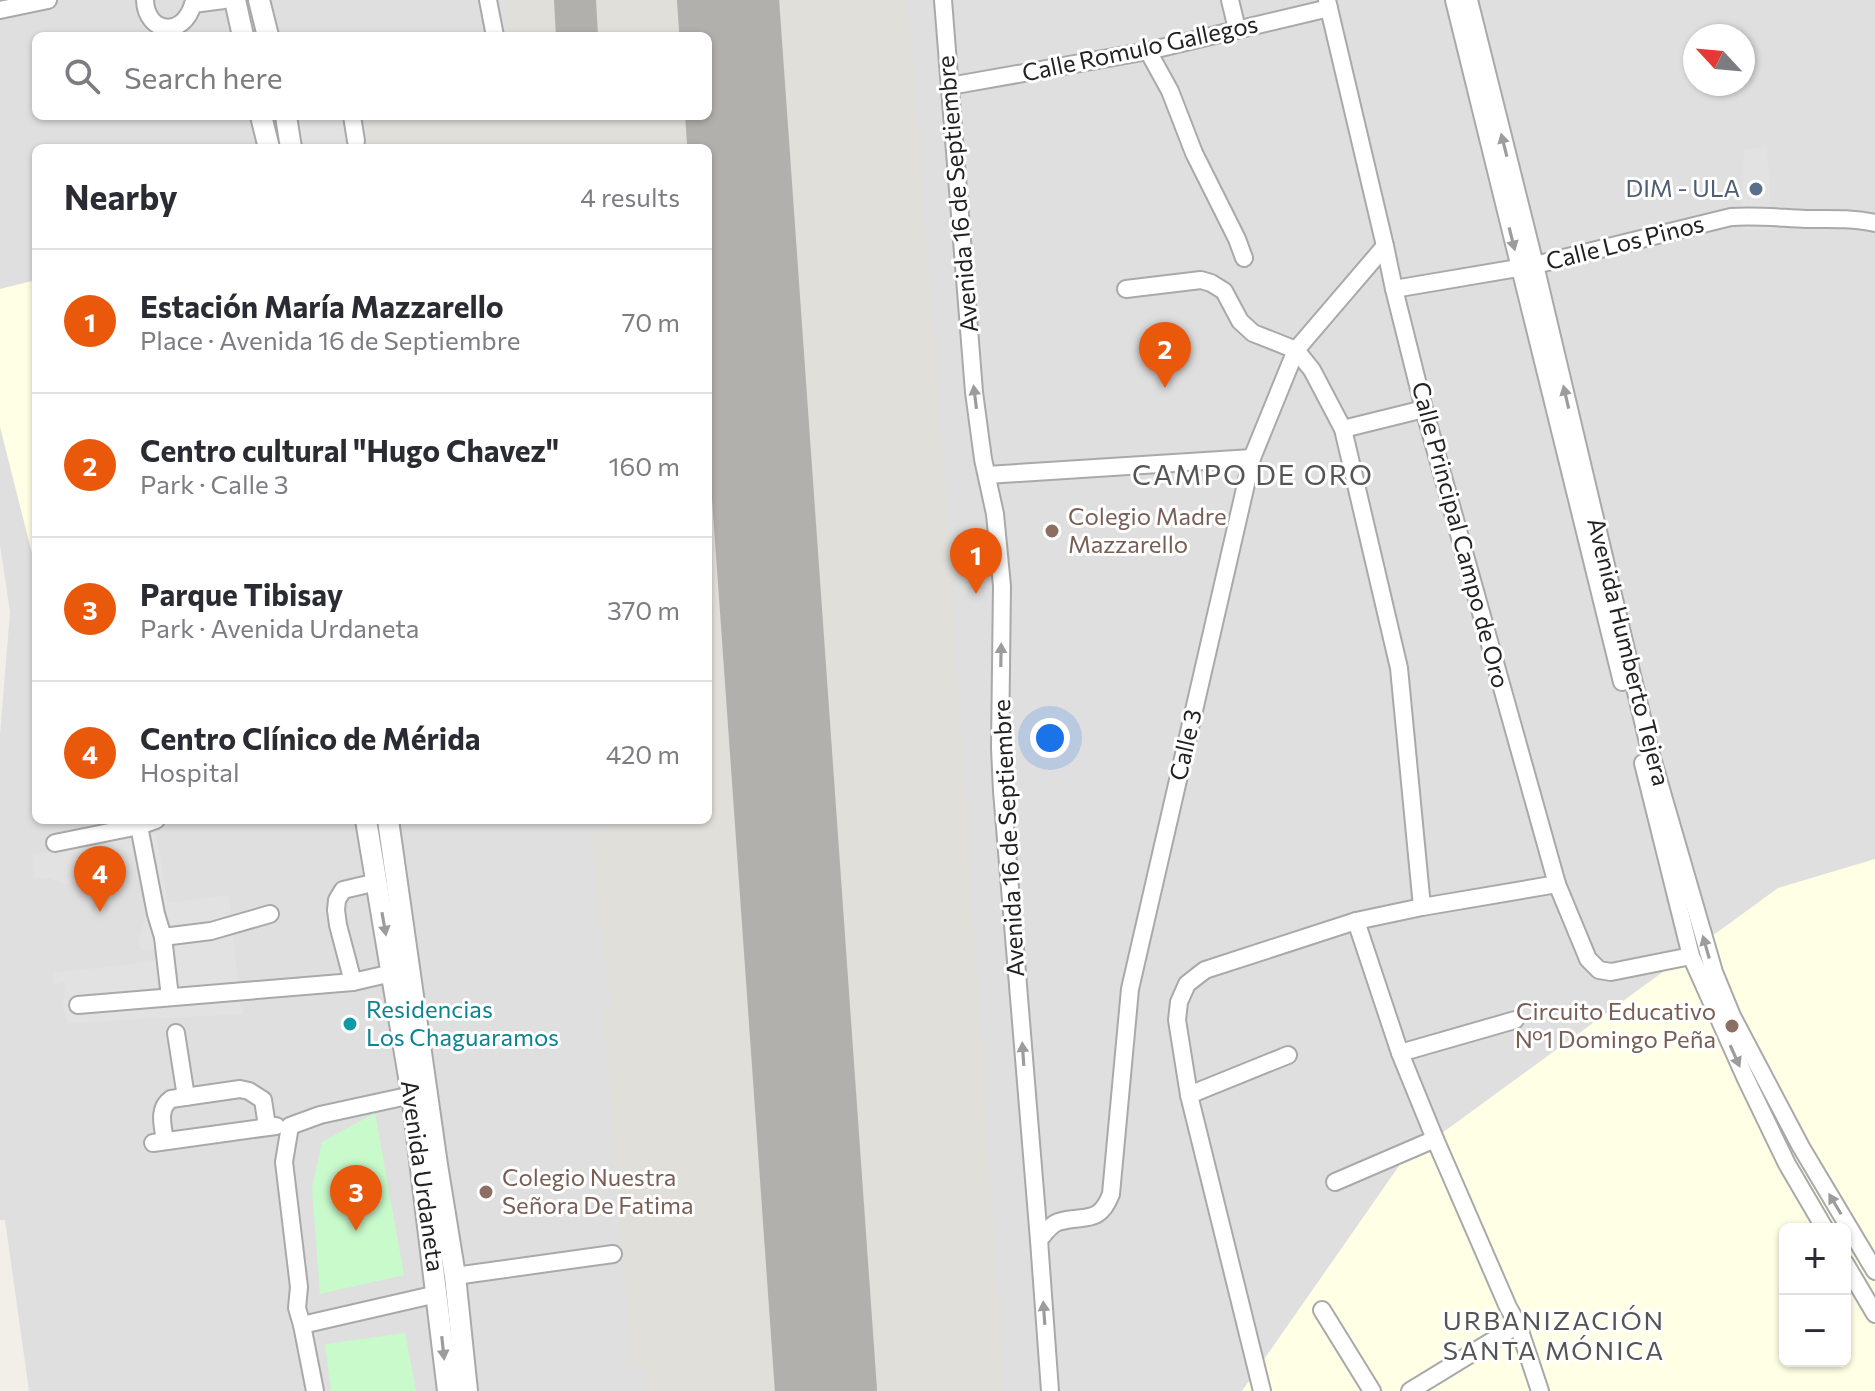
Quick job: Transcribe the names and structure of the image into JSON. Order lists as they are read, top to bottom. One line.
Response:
{"streets":{"street":["Calle Romulo Gallegos","Avenida 16 de Septiembre","Calle Los Pinos","Calle Principal Campo de Oro","Avenida Humberto Tejera","Calle 3","Avenida Urdaneta"]},"crossings":[["Calle Romulo Gallegos","Avenida 16 de Septiembre"],["Calle Romulo Gallegos","Calle Principal Campo de Oro"],["Avenida 16 de Septiembre","Calle 3"],["Calle Los Pinos","Calle Principal Campo de Oro"],["Calle Los Pinos","Avenida Humberto Tejera"],["Calle Principal Campo de Oro","Avenida Humberto Tejera"],["Calle Principal Campo de Oro","Calle 3"]],"one_way":["Avenida 16 de Septiembre"],"districts":["CAMPO DE ORO","URBANIZACIÓN SANTA MÓNICA"],"places":["DIM - ULA","Colegio Madre Mazzarello","Residencias Los Chaguaramos","Circuito Educativo Nº1 Domingo Peña","Colegio Nuestra Señora De Fatima"],"north":"top left","page":{"search":"Search here","heading":["Nearby","4 results"],"list":[{"mark":"1","name":"Estación María Mazzarello","note":"Place · Avenida 16 de Septiembre","value":"70 m"},{"mark":"2","name":"Centro cultural \"Hugo Chavez\"","note":"Park · Calle 3","value":"160 m"},{"mark":"3","name":"Parque Tibisay","note":"Park · Avenida Urdaneta","value":"370 m"},{"mark":"4","name":"Centro Clínico de Mérida","note":"Hospital","value":"420 m"}],"pins":["2","1","4","3"],"map_buttons":["+","−"]}}
